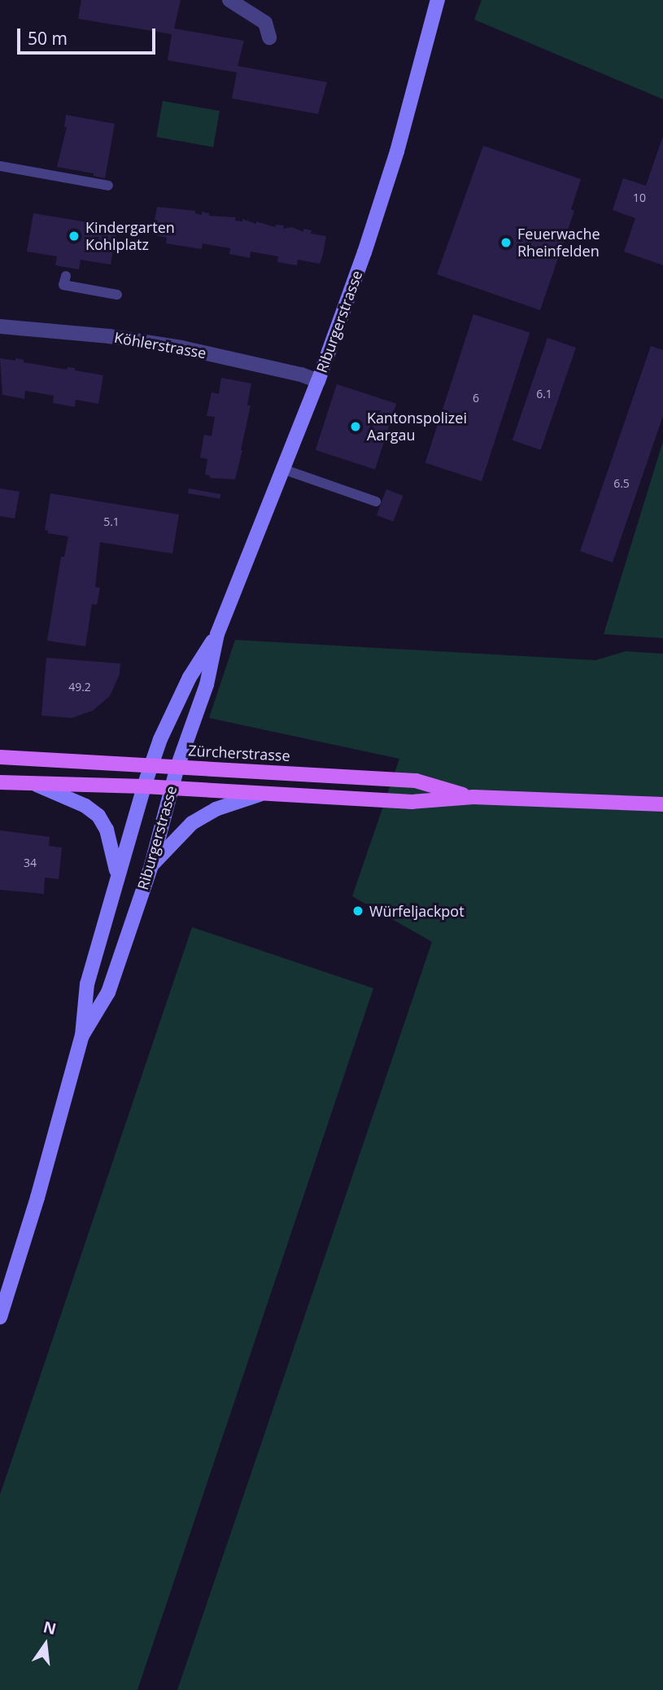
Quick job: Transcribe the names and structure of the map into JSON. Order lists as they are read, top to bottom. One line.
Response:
{"streets":{"main road":["Riburgerstrasse","Zürcherstrasse"],"street":["Köhlerstrasse"]},"crossings":[["Riburgerstrasse","Köhlerstrasse"],["Riburgerstrasse","Zürcherstrasse"]],"places":["Kindergarten Kohlplatz","Feuerwache Rheinfelden","Kantonspolizei Aargau","Würfeljackpot"],"house_numbers":["10","6.1","6","6.5","5.1","49.2","34"],"scale_bar":"50 m","north":"top"}
